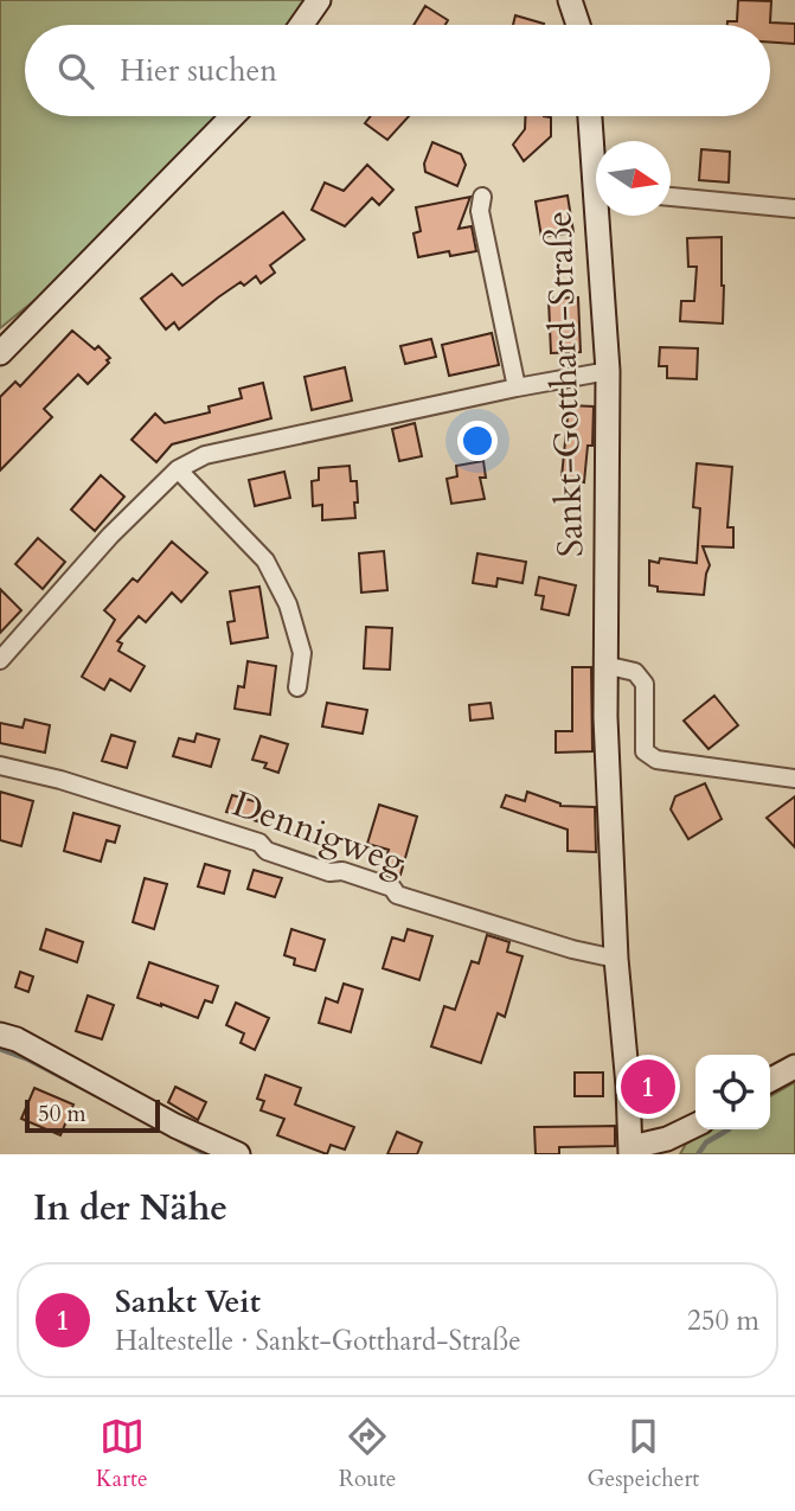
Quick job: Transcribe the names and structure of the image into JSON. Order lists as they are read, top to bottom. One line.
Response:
{"streets":{"main road":["Sankt-Gotthard-Straße"],"street":["Dennigweg"]},"crossings":[["Sankt-Gotthard-Straße","Dennigweg"]],"scale_bar":"50 m","north":"right","page":{"search":"Hier suchen","pins":"1","scale":"50 m","heading":"In der Nähe","list":[{"mark":"1","name":"Sankt Veit","note":"Haltestelle · Sankt-Gotthard-Straße","value":"250 m"}],"nav":["Karte","Route","Gespeichert"]}}
